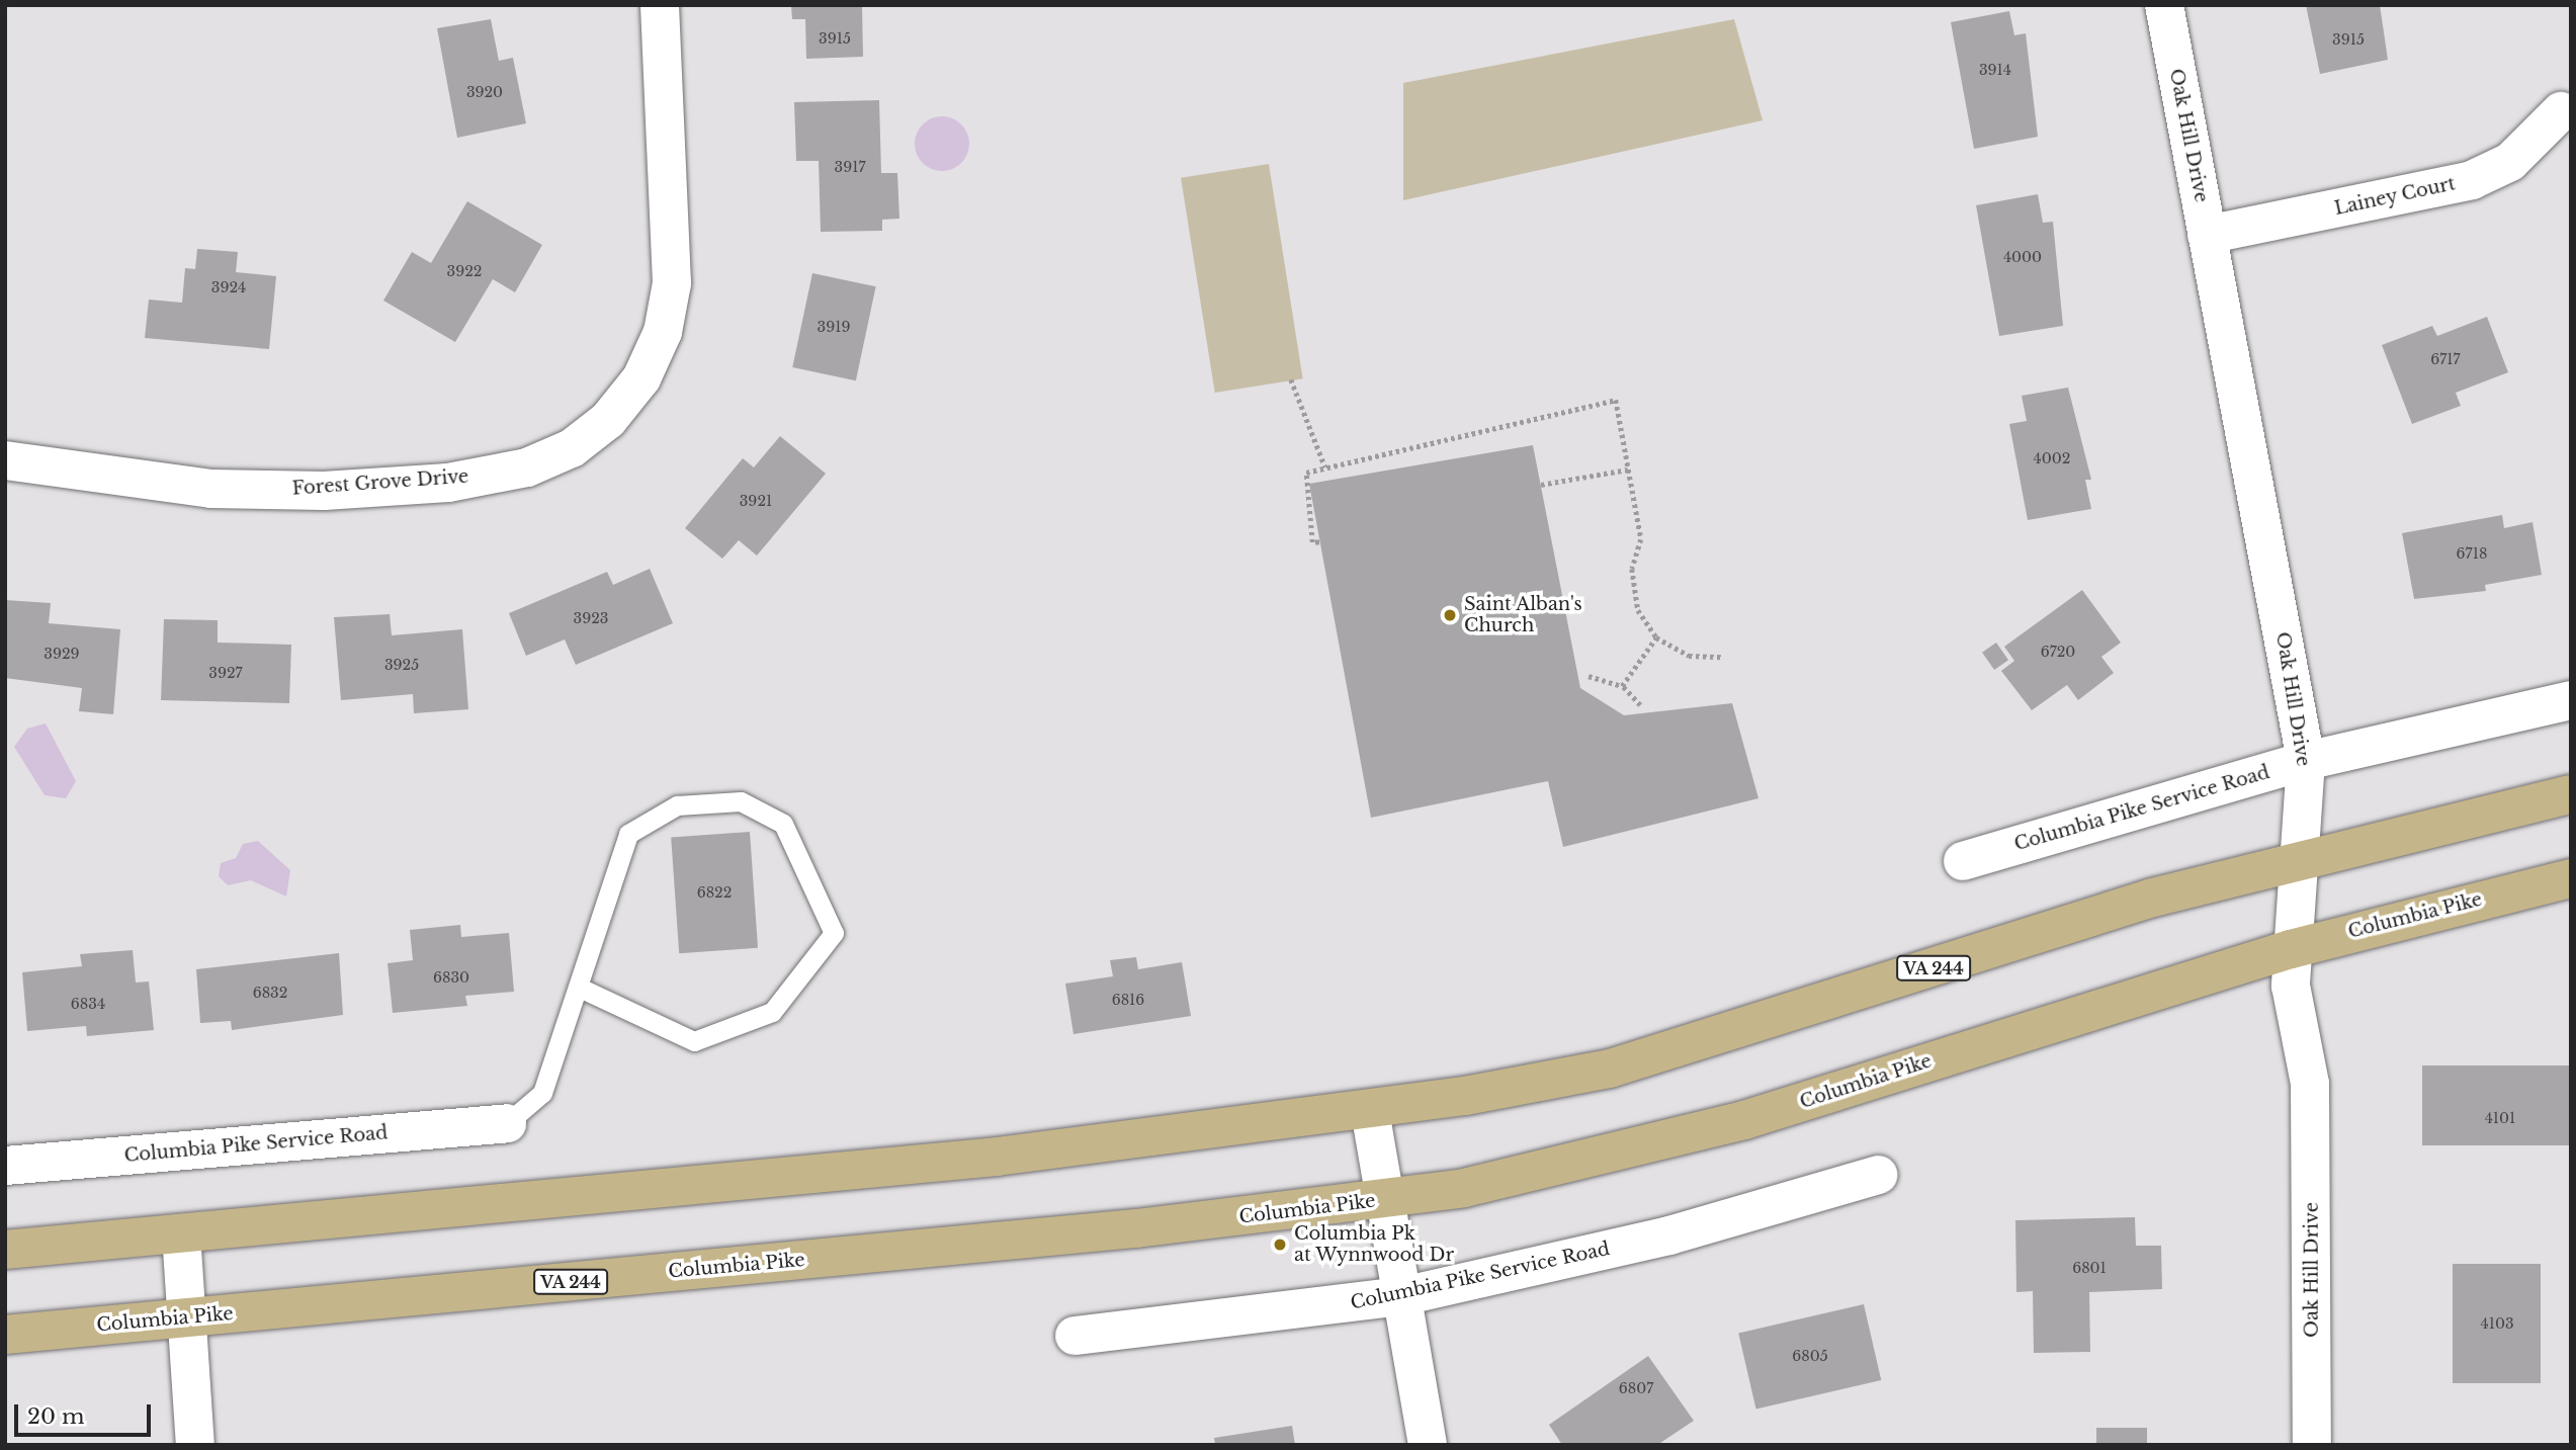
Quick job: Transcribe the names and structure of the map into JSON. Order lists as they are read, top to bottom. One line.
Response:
{"streets":{"main road":["Columbia Pike","VA 244"],"street":["Oak Hill Drive","Lainey Court","Forest Grove Drive","Columbia Pike Service Road"]},"crossings":[["Oak Hill Drive","Lainey Court"],["Oak Hill Drive","Columbia Pike Service Road"],["Oak Hill Drive","Columbia Pike"],["Oak Hill Drive","VA 244"]],"places":["Saint Alban's Church","Columbia Pk at Wynnwood Dr"],"house_numbers":["3915","3915","3914","3920","3917","4000","3922","3924","3919","6717","4002","3921","6718","3923","6720","3929","3925","3927","6822","6830","6832","6816","6834","4101","6801","4103","6805","6807"],"scale_bar":"20 m"}
